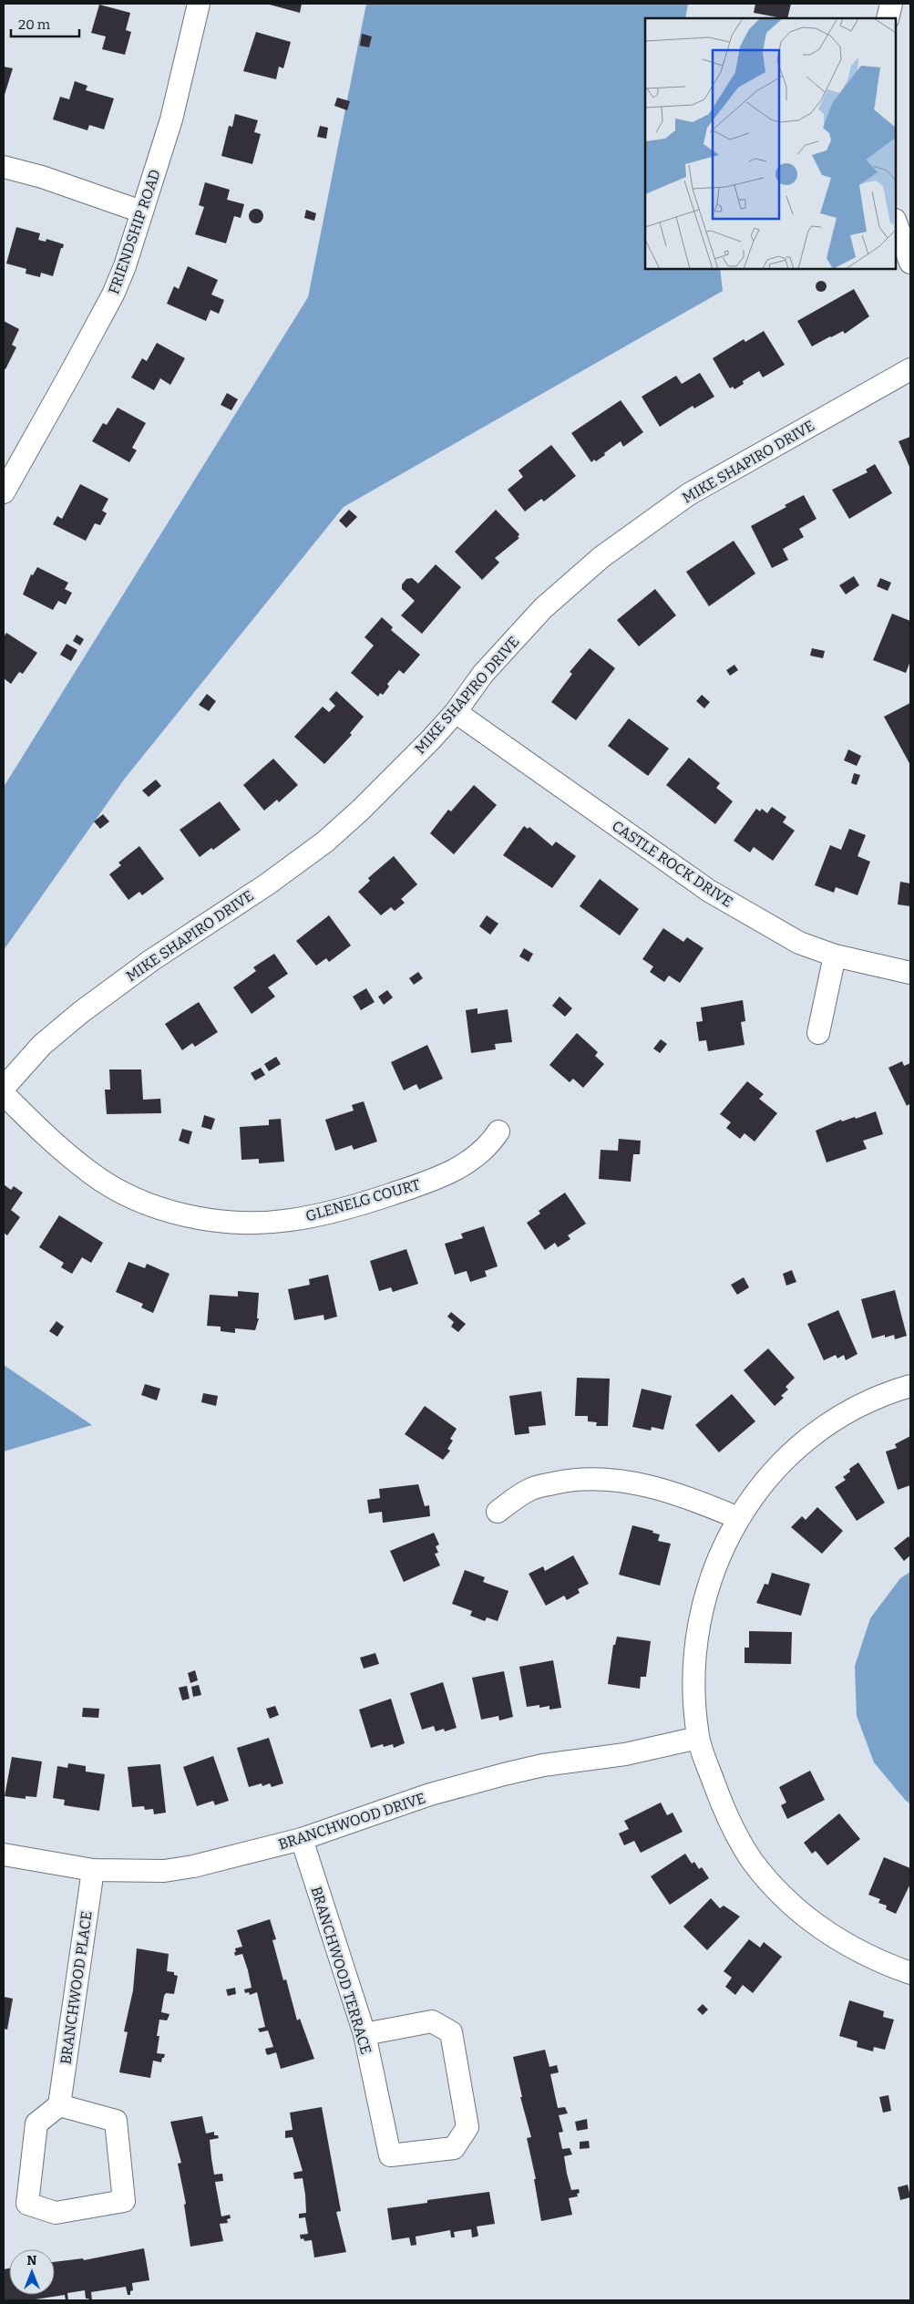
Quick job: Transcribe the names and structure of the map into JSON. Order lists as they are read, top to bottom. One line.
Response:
{"streets":{"street":["FRIENDSHIP ROAD","MIKE SHAPIRO DRIVE","CASTLE ROCK DRIVE","GLENELG COURT","BRANCHWOOD DRIVE","BRANCHWOOD TERRACE","BRANCHWOOD PLACE"]},"crossings":[["MIKE SHAPIRO DRIVE","CASTLE ROCK DRIVE"],["BRANCHWOOD DRIVE","BRANCHWOOD TERRACE"],["BRANCHWOOD DRIVE","BRANCHWOOD PLACE"]],"scale_bar":"20 m","north":"top"}
